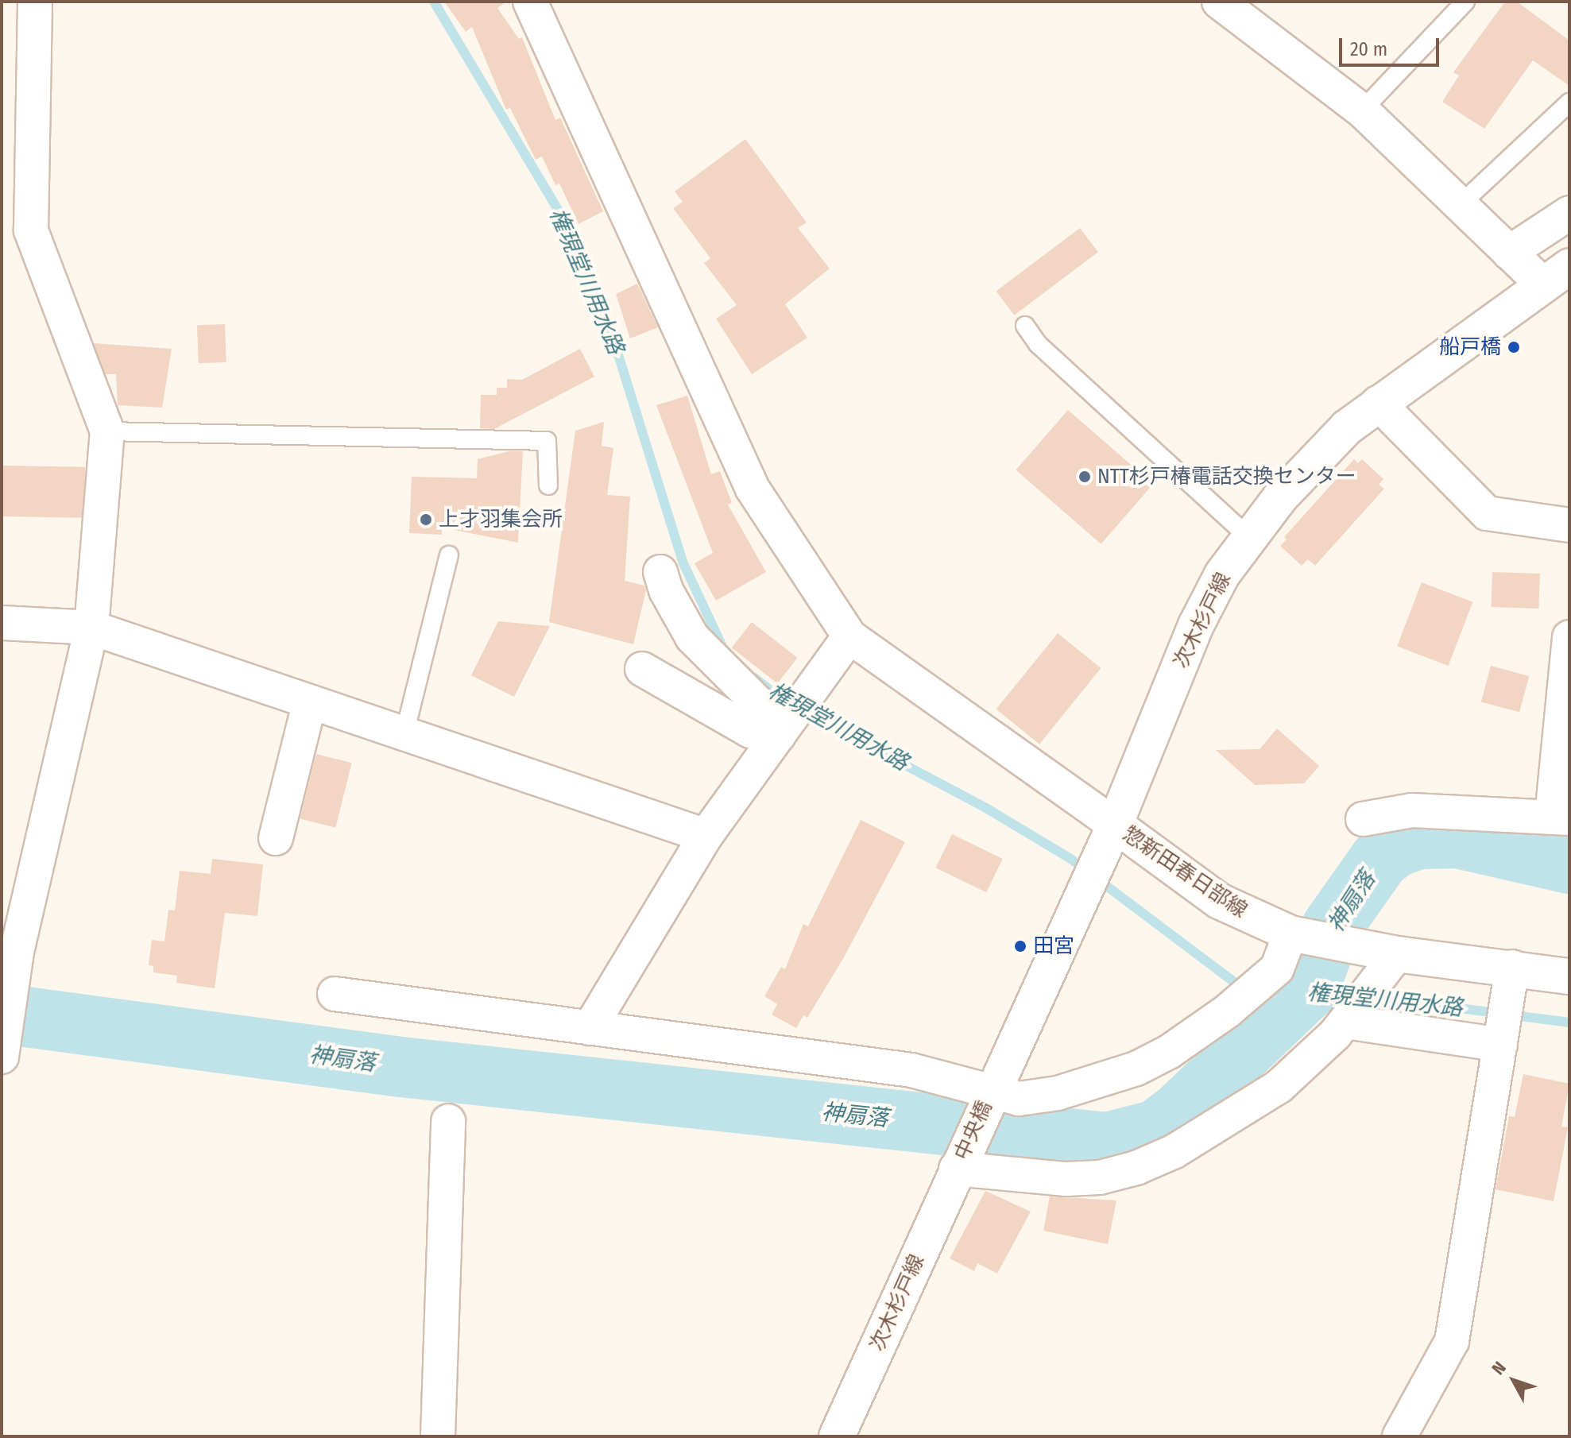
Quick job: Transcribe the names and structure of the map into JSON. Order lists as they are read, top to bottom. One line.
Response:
{"streets":{"main road":["次木杉戸線","惣新田春日部線","中央橋"]},"crossings":[["次木杉戸線","惣新田春日部線"],["次木杉戸線","中央橋"]],"water":["権現堂川用水路","神扇落"],"places":["船戸橋","NTT杉戸椿電話交換センター","上才羽集会所","田宮"],"scale_bar":"20 m","north":"top left"}
